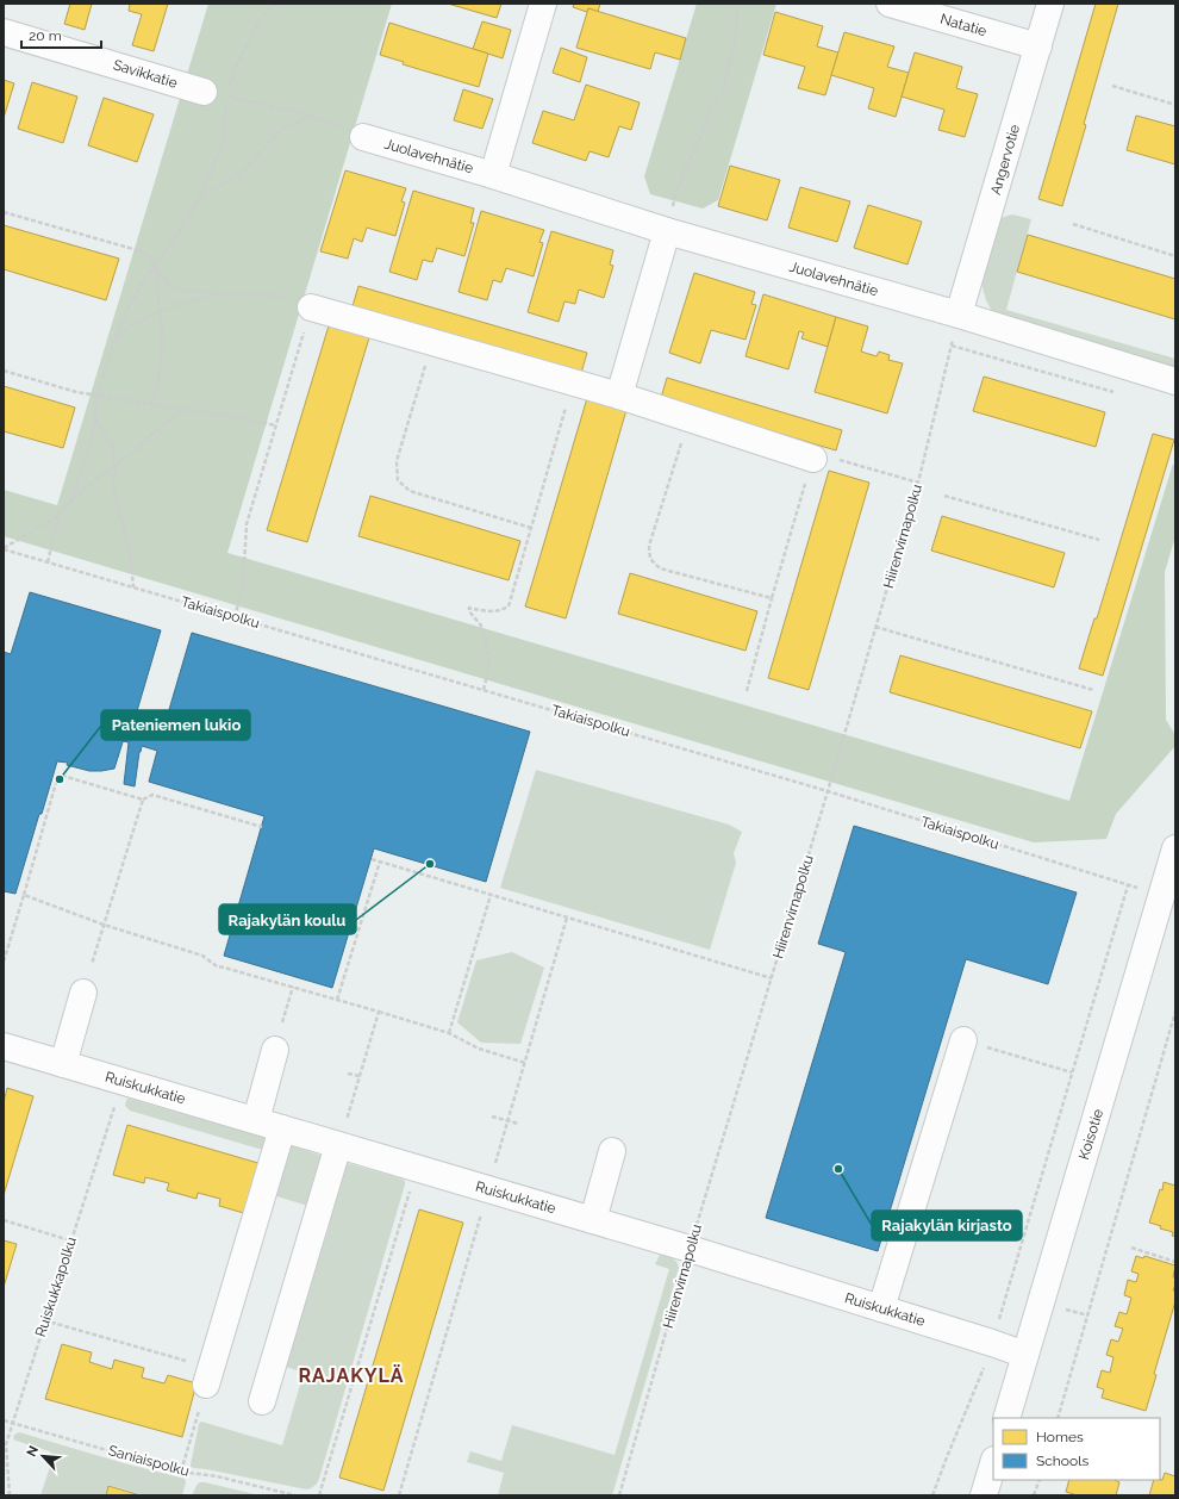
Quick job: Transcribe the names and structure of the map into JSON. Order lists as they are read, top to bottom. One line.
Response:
{"streets":{"street":["Natatie","Savikkatie","Juolavehnätie","Angervotie","Ruiskukkatie","Koisotie"],"path":["Hiirenvirnapolku","Takiaispolku","Ruiskukkapolku","Saniaispolku"]},"crossings":[["Natatie","Angervotie"],["Juolavehnätie","Angervotie"],["Juolavehnätie","Hiirenvirnapolku"],["Angervotie","Hiirenvirnapolku"],["Hiirenvirnapolku","Takiaispolku"],["Hiirenvirnapolku","Ruiskukkatie"],["Takiaispolku","Koisotie"],["Ruiskukkatie","Koisotie"],["Ruiskukkatie","Ruiskukkapolku"],["Ruiskukkapolku","Saniaispolku"]],"districts":["RAJAKYLÄ"],"places":["Pateniemen lukio","Rajakylän koulu","Rajakylän kirjasto"],"legend":["Homes","Schools"],"scale_bar":"20 m","north":"top left"}
